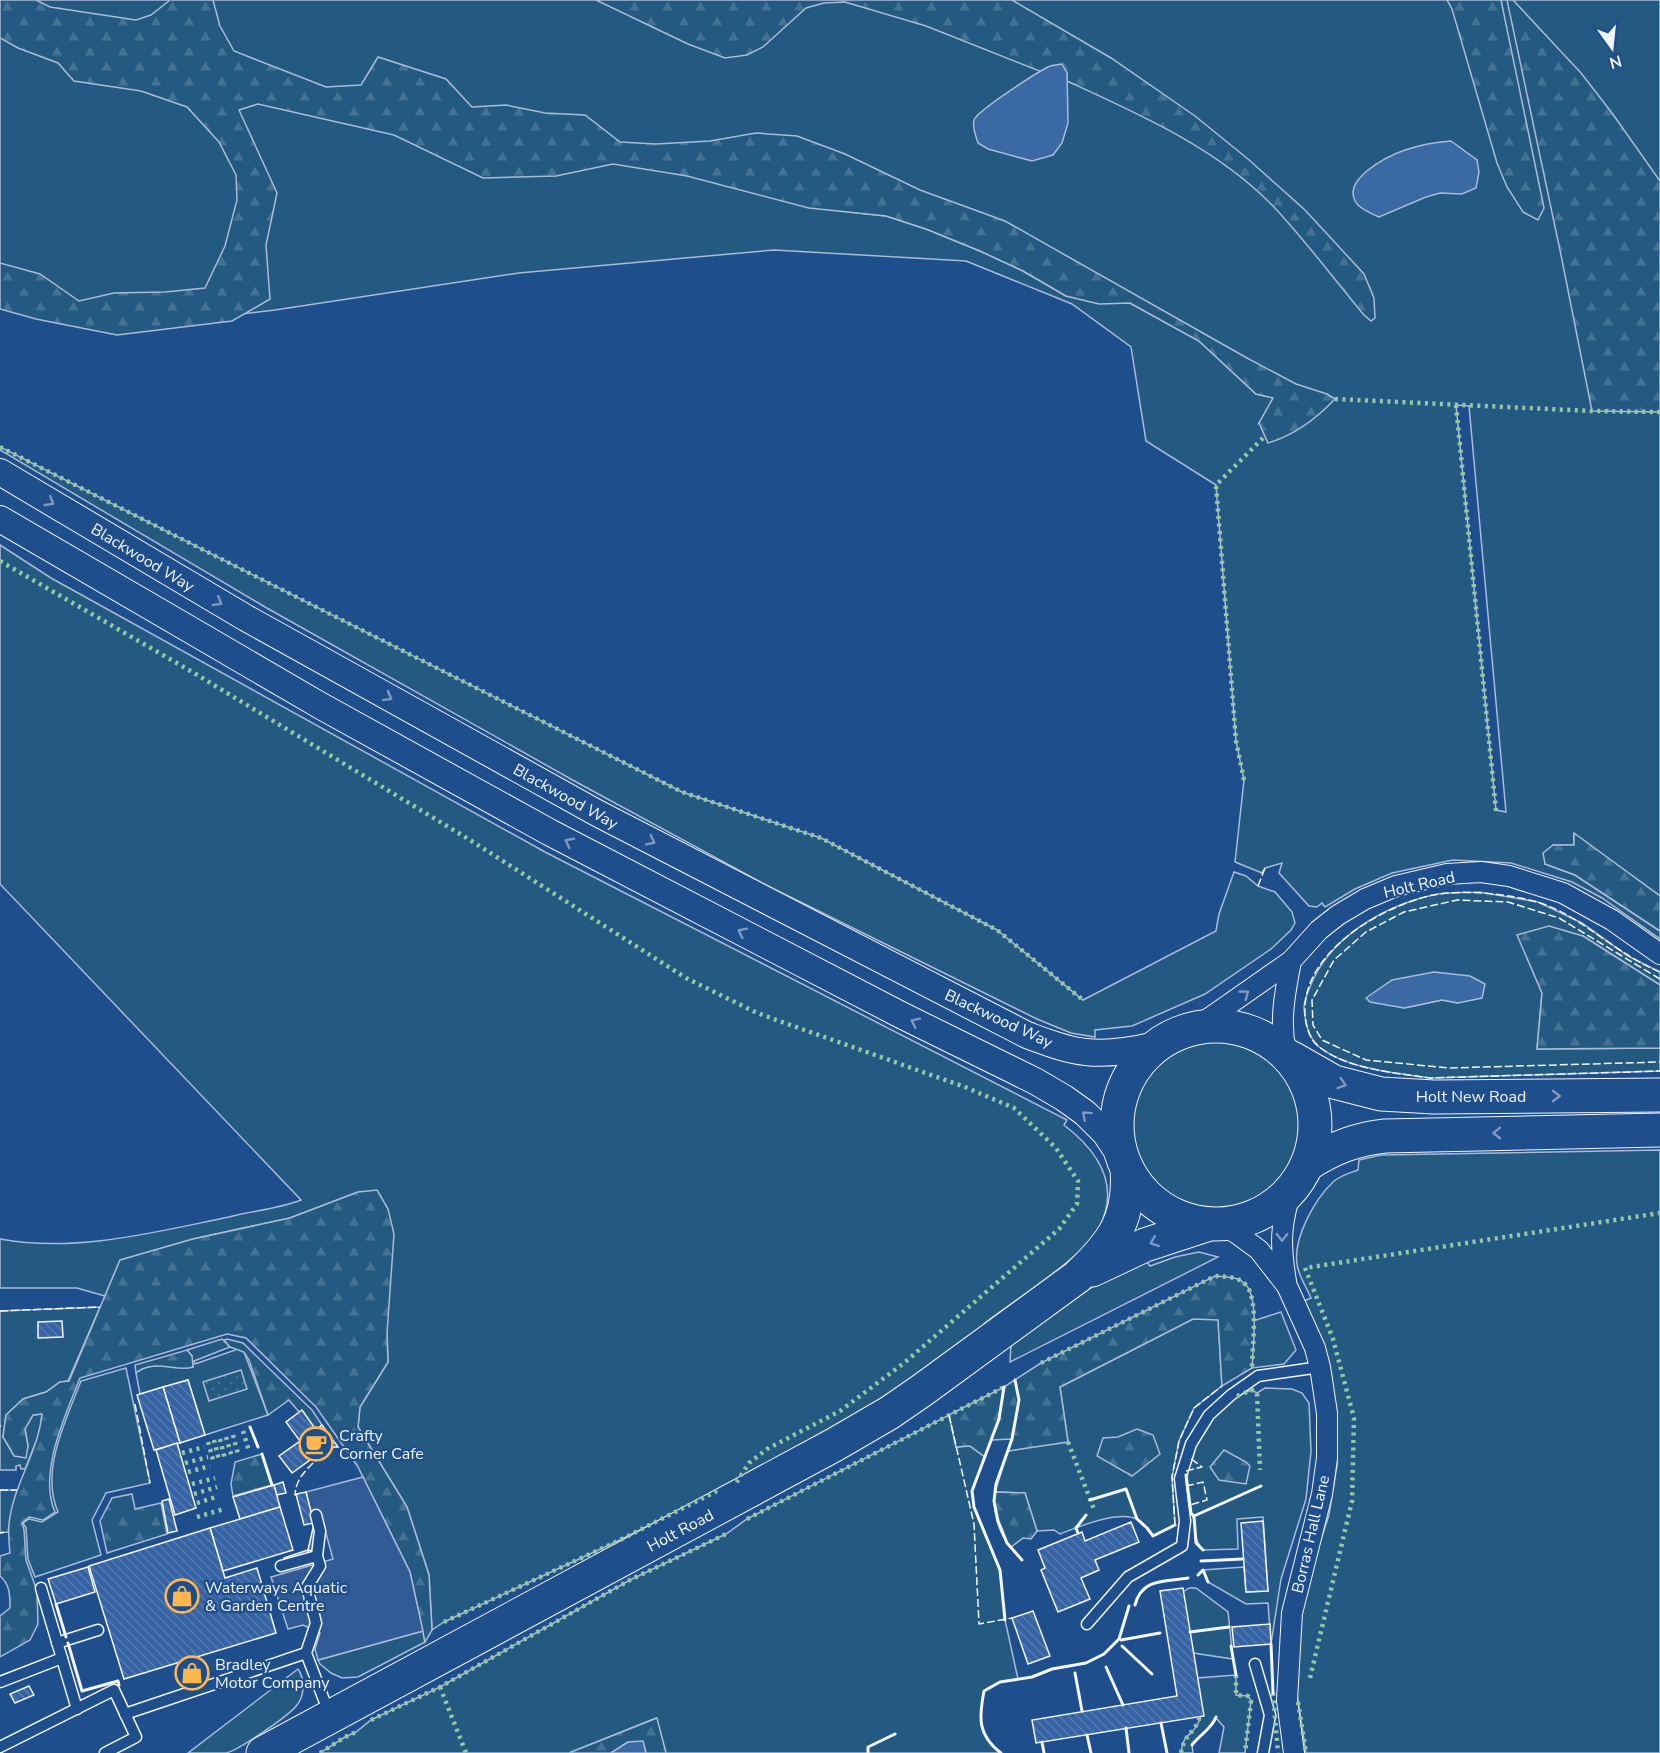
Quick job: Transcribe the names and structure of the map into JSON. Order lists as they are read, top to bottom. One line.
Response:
{"streets":{"highway":["Holt Road","Holt New Road"],"street":["Blackwood Way","Borras Hall Lane"]},"crossings":[["Blackwood Way","Holt Road"],["Blackwood Way","Holt New Road"],["Blackwood Way","Borras Hall Lane"],["Holt Road","Holt New Road"],["Holt Road","Borras Hall Lane"],["Holt New Road","Borras Hall Lane"]],"places":{"cafe":["Crafty Corner Cafe"],"shop":["Waterways Aquatic & Garden Centre","Bradley Motor Company"]},"north":"bottom"}
